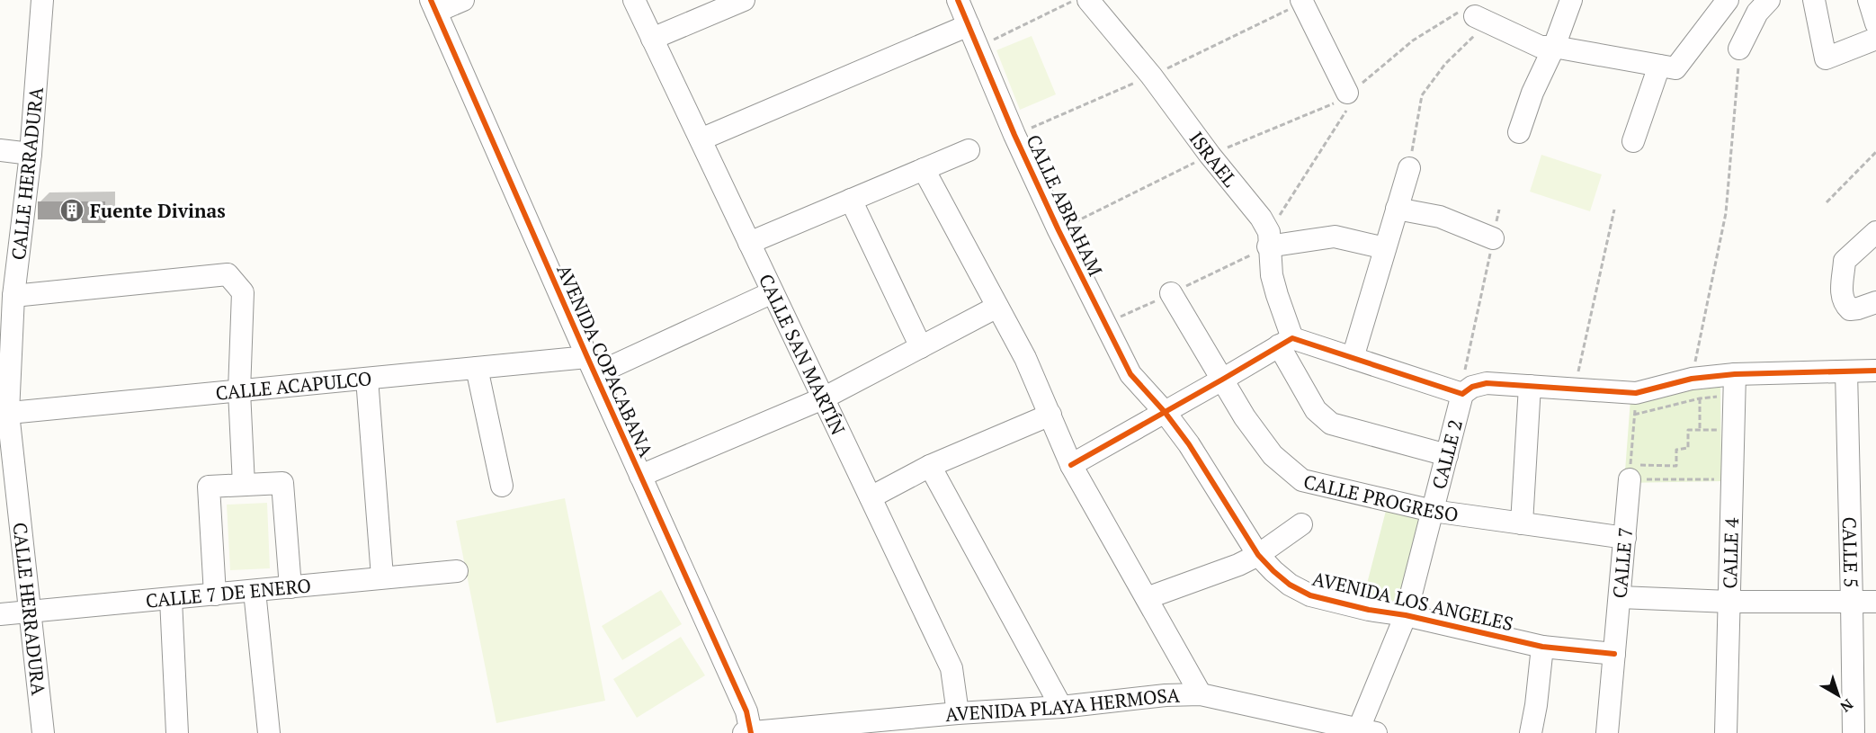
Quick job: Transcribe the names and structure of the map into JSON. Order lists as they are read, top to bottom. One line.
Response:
{"streets":{"street":["ISRAEL","CALLE HERRADURA","CALLE ABRAHAM","CALLE SAN MARTÍN","AVENIDA COPACABANA","CALLE ACAPULCO","CALLE 2","CALLE PROGRESO","CALLE 5","CALLE 4","CALLE 7","CALLE 7 DE ENERO","AVENIDA LOS ANGELES","AVENIDA PLAYA HERMOSA"]},"crossings":[["ISRAEL","CALLE 2"],["CALLE HERRADURA","CALLE ACAPULCO"],["CALLE HERRADURA","CALLE 7 DE ENERO"],["CALLE ABRAHAM","AVENIDA LOS ANGELES"],["CALLE SAN MARTÍN","CALLE ACAPULCO"],["CALLE SAN MARTÍN","AVENIDA PLAYA HERMOSA"],["AVENIDA COPACABANA","CALLE ACAPULCO"],["AVENIDA COPACABANA","AVENIDA PLAYA HERMOSA"],["CALLE 2","CALLE PROGRESO"],["CALLE 2","AVENIDA LOS ANGELES"],["CALLE 2","AVENIDA PLAYA HERMOSA"],["CALLE PROGRESO","CALLE 7"],["CALLE 7","AVENIDA LOS ANGELES"]],"places":{"building":["Fuente Divinas"]},"north":"bottom right"}
